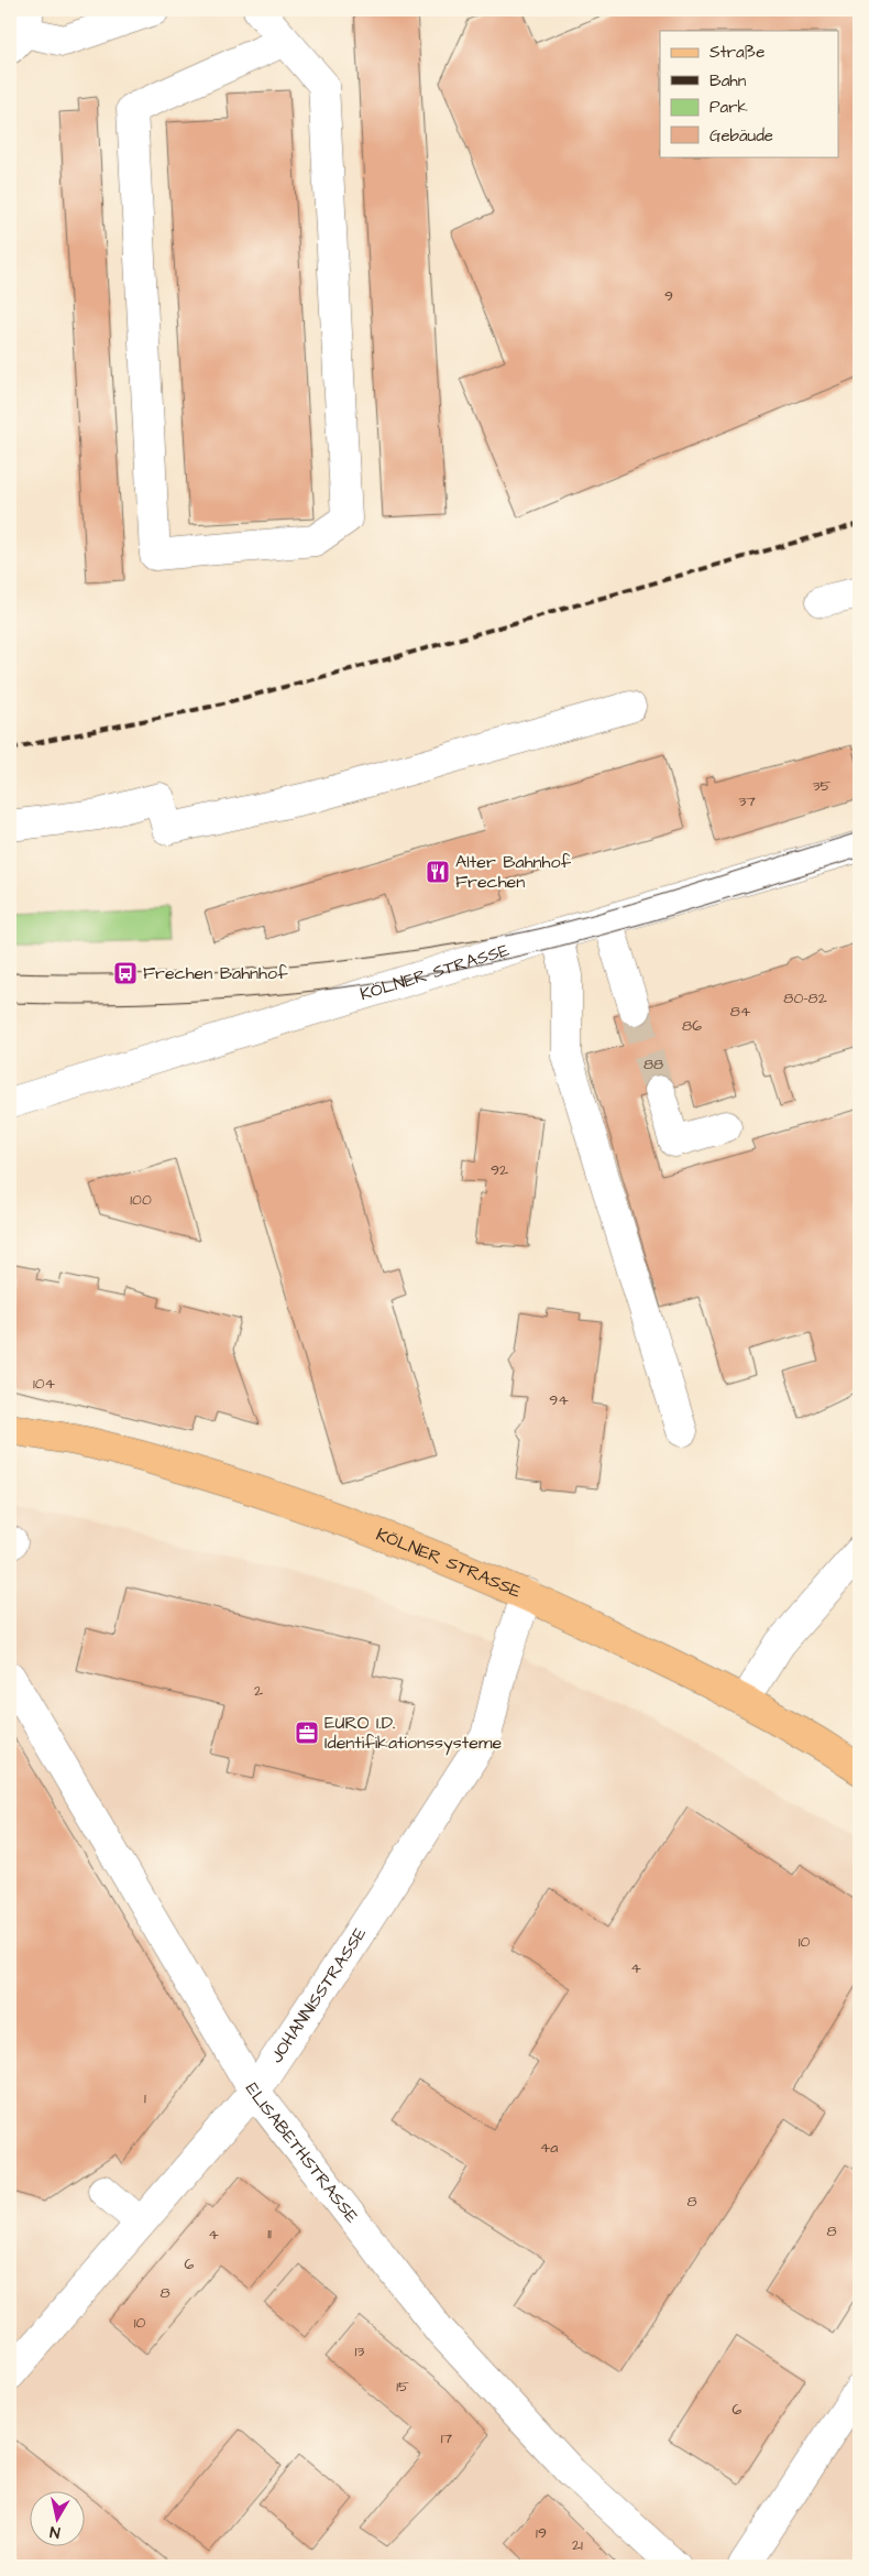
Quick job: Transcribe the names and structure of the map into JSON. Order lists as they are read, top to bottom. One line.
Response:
{"streets":{"main road":["KÖLNER STRASSE"],"street":["JOHANNISSTRASSE","ELISABETHSTRASSE"]},"crossings":[["KÖLNER STRASSE","JOHANNISSTRASSE"],["JOHANNISSTRASSE","ELISABETHSTRASSE"]],"places":{"restaurant":["Alter Bahnhof Frechen"],"bus stop":["Frechen Bahnhof"],"office":["EURO I.D. Identifikationssysteme"]},"house_numbers":["9","35","37","80-82","84","86","88","92","100","104","94","2","10","4","1","4a","8","8","11","4","6","8","10","13","15","6","17","19","21"],"legend":["Straße","Bahn","Park","Gebäude"],"north":"bottom"}
